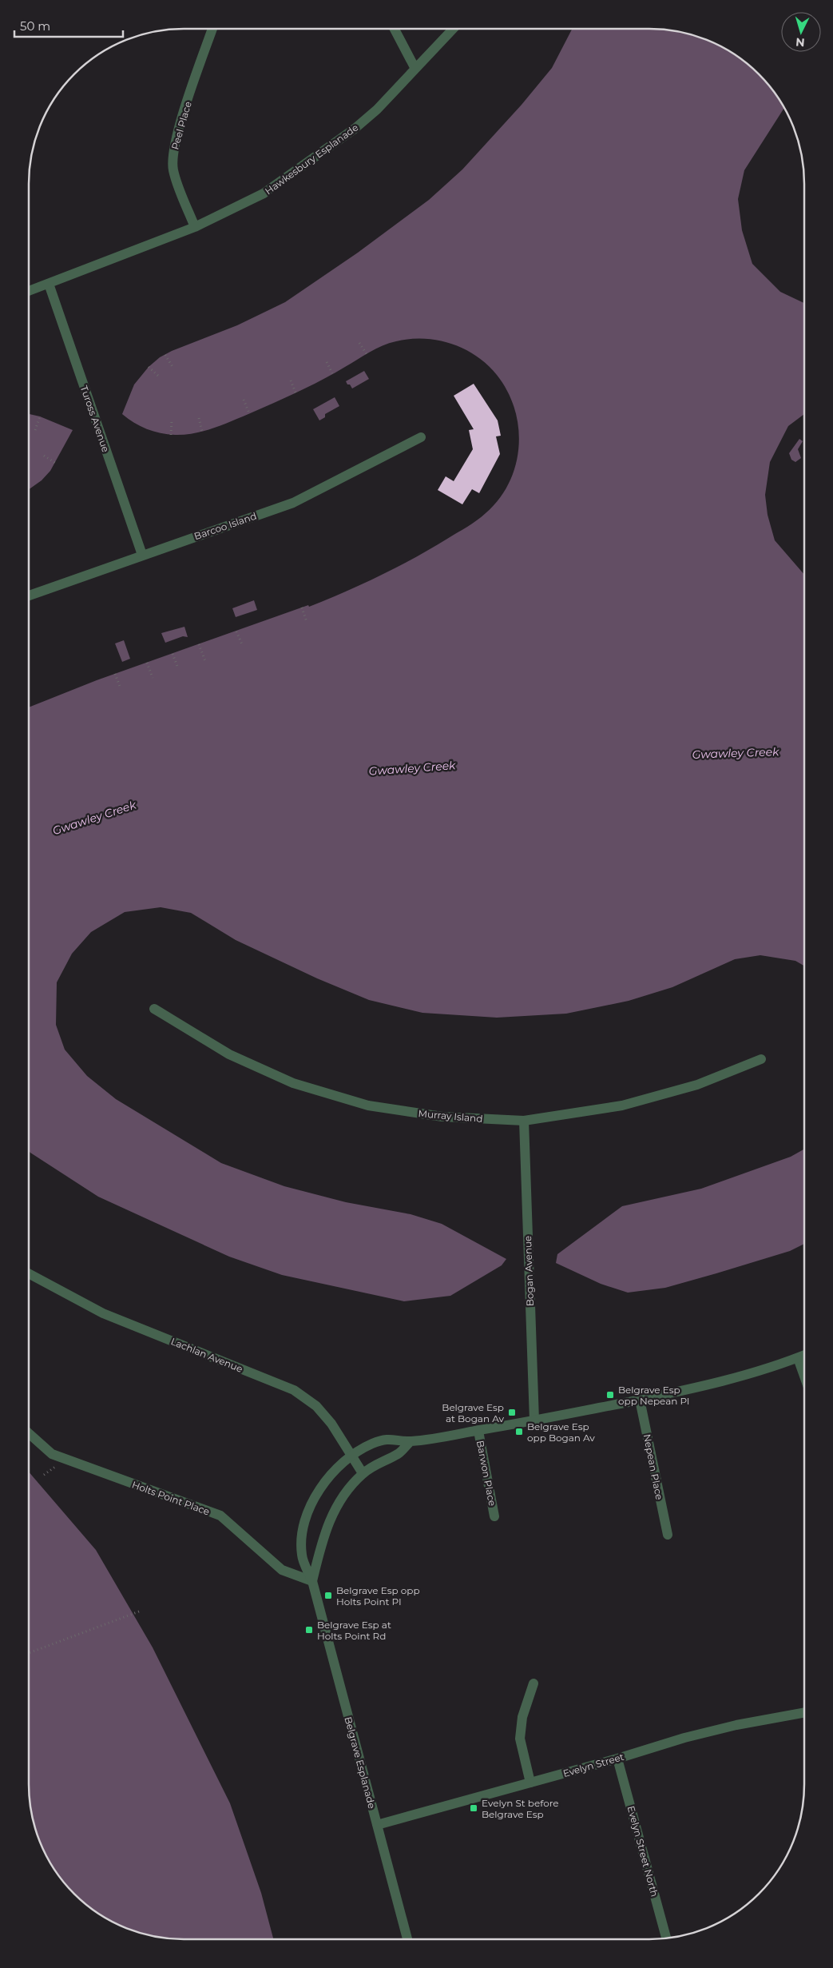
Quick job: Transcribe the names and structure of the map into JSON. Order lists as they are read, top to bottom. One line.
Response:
{"streets":{"street":["Peel Place","Hawkesbury Esplanade","Tuross Avenue","Barcoo Island","Murray Island","Bogan Avenue","Lachlan Avenue","Nepean Place","Barwon Place","Holts Point Place","Belgrave Esplanade","Evelyn Street","Evelyn Street North"]},"crossings":[["Peel Place","Hawkesbury Esplanade"],["Hawkesbury Esplanade","Tuross Avenue"],["Tuross Avenue","Barcoo Island"],["Murray Island","Bogan Avenue"],["Bogan Avenue","Belgrave Esplanade"],["Lachlan Avenue","Belgrave Esplanade"],["Nepean Place","Belgrave Esplanade"],["Barwon Place","Belgrave Esplanade"],["Holts Point Place","Belgrave Esplanade"],["Belgrave Esplanade","Evelyn Street"],["Evelyn Street","Evelyn Street North"]],"water":["Gwawley Creek"],"places":{"transit":["Belgrave Esp opp Nepean Pl","Belgrave Esp at Bogan Av","Belgrave Esp opp Bogan Av","Belgrave Esp opp Holts Point Pl","Belgrave Esp at Holts Point Rd","Evelyn St before Belgrave Esp"]},"scale_bar":"50 m","north":"bottom"}
